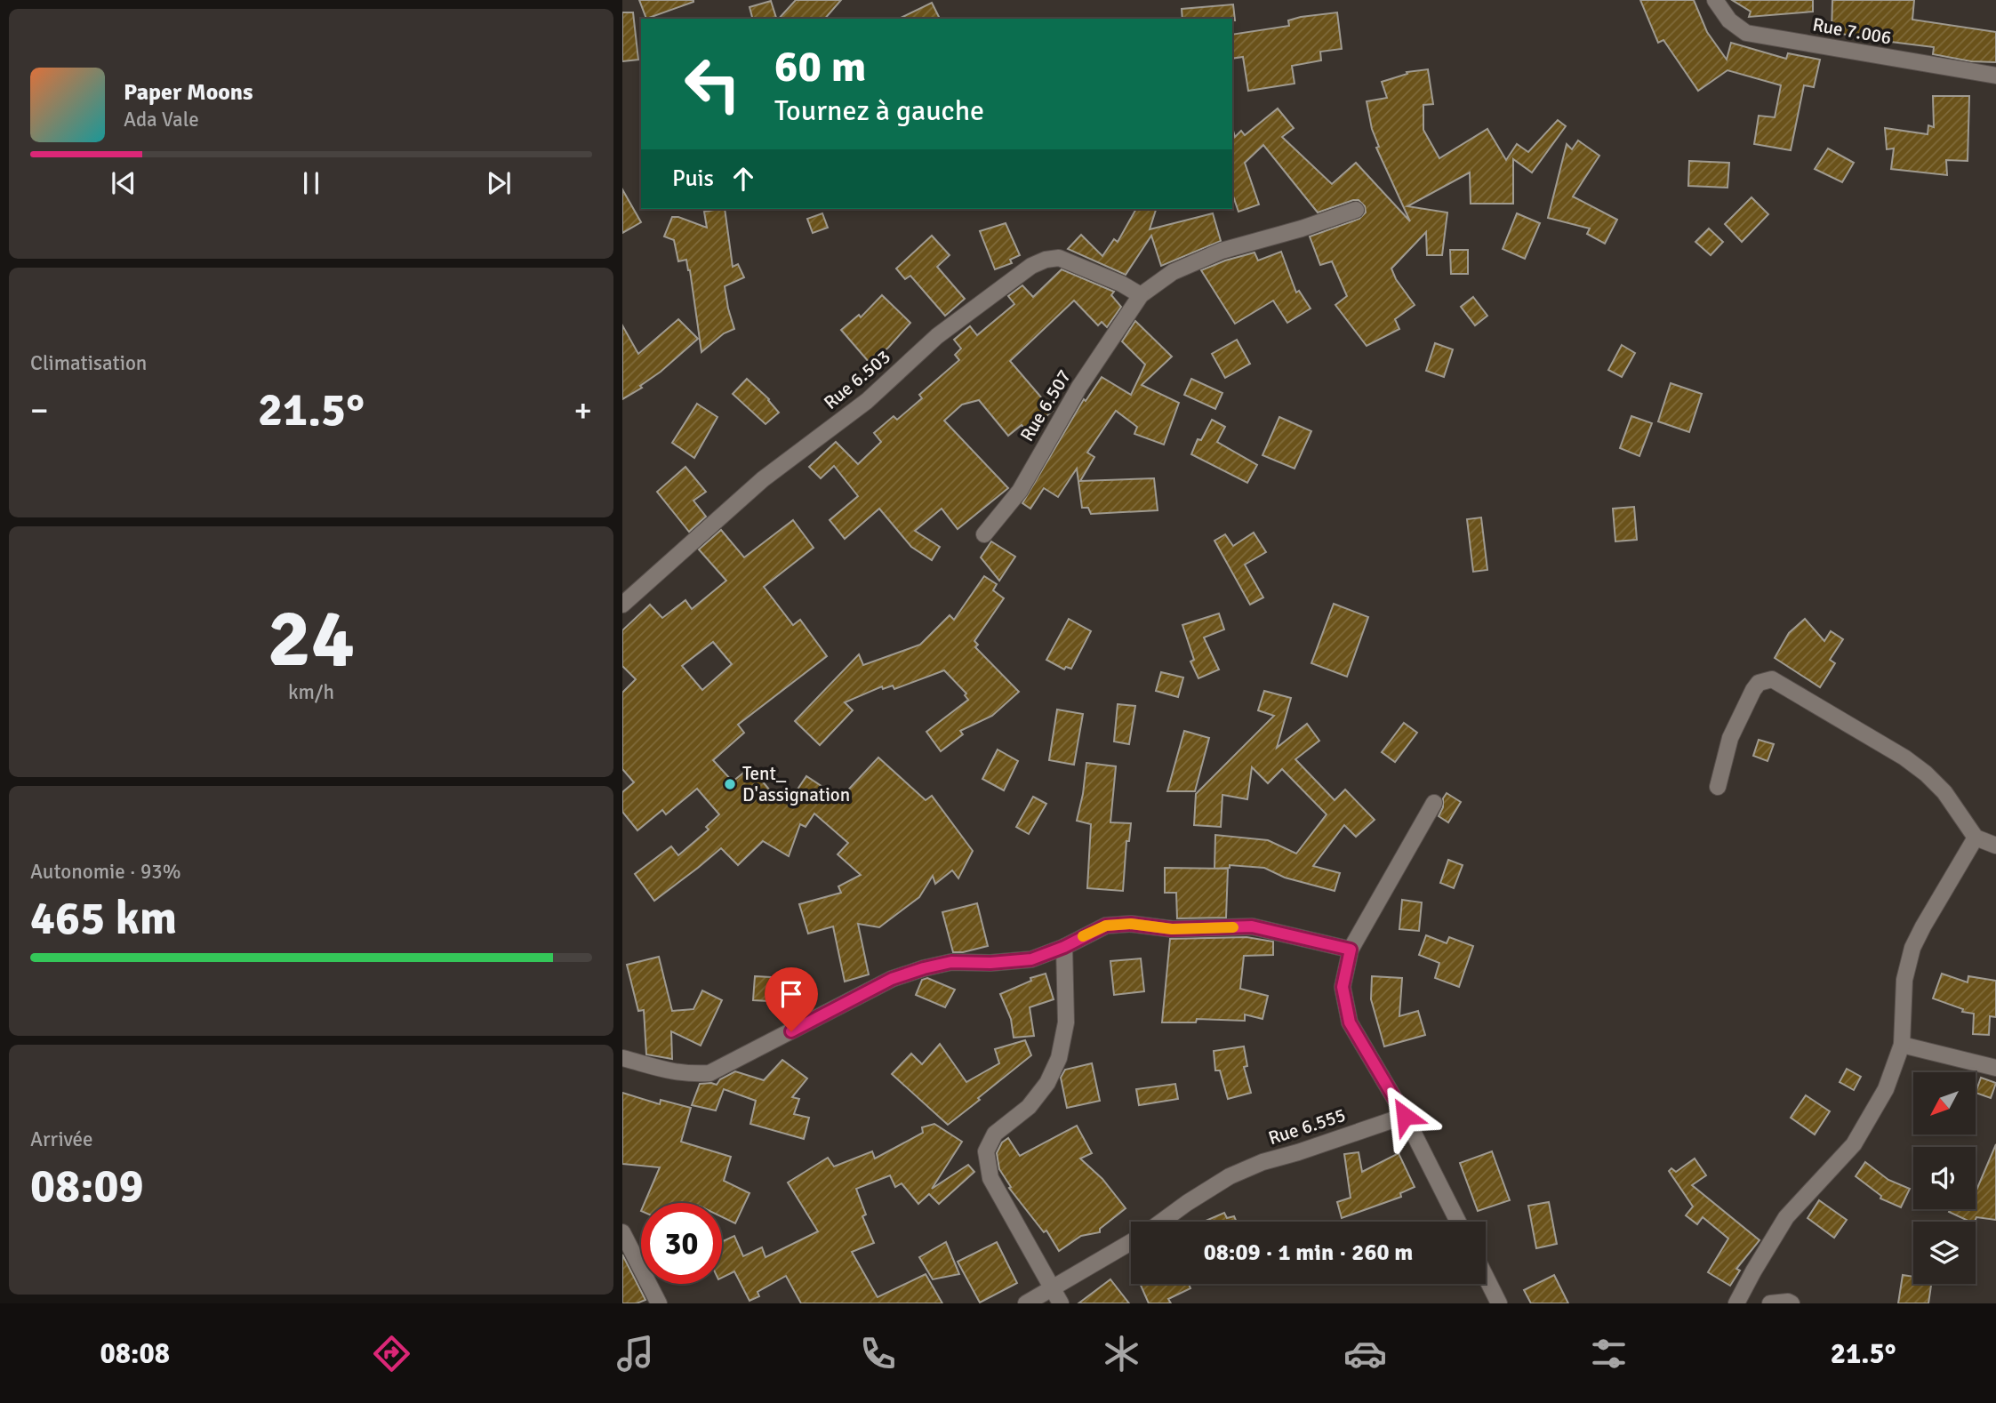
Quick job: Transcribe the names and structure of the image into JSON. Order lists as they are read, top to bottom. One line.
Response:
{"streets":{"street":["Rue 7.006","Rue 6.503","Rue 6.507","Rue 6.555"]},"crossings":[["Rue 6.503","Rue 6.507"]],"places":["Tent_ D'assignation"],"north":"bottom left","page":{"turn":["60 m","Tournez à gauche"],"song":["Paper Moons","Ada Vale"],"then":"Puis","tile":["Climatisation",["24","km/h"],["Autonomie · 93%","465 km"],["Arrivée","08:09"]],"heat":["−","21.5°","+"],"limit":"30","trip":"08:09 · 1 min · 260 m","tabs":["08:08","21.5°"]}}
